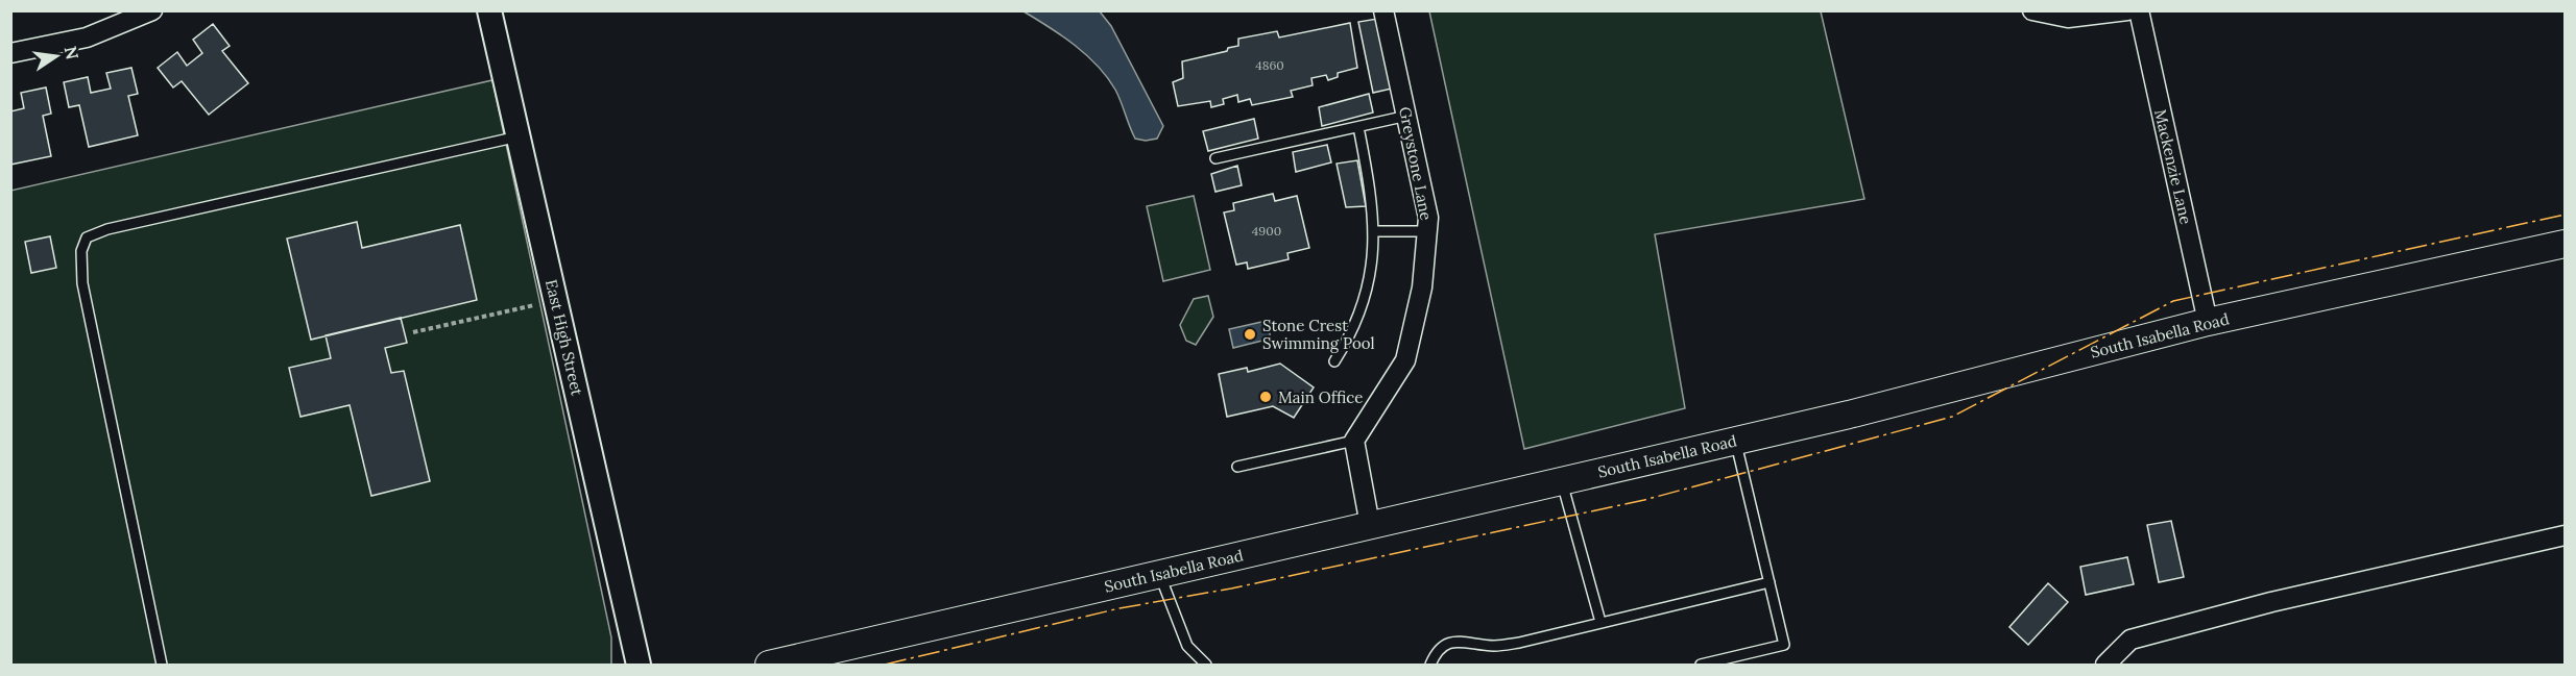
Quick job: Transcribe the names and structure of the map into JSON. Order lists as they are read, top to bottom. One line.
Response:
{"streets":{"main road":["South Isabella Road"],"street":["Greystone Lane","Mackenzie Lane","East High Street"]},"crossings":[["Mackenzie Lane","South Isabella Road"]],"places":["Stone Crest Swimming Pool","Main Office"],"house_numbers":["4860","4900"],"north":"right"}
